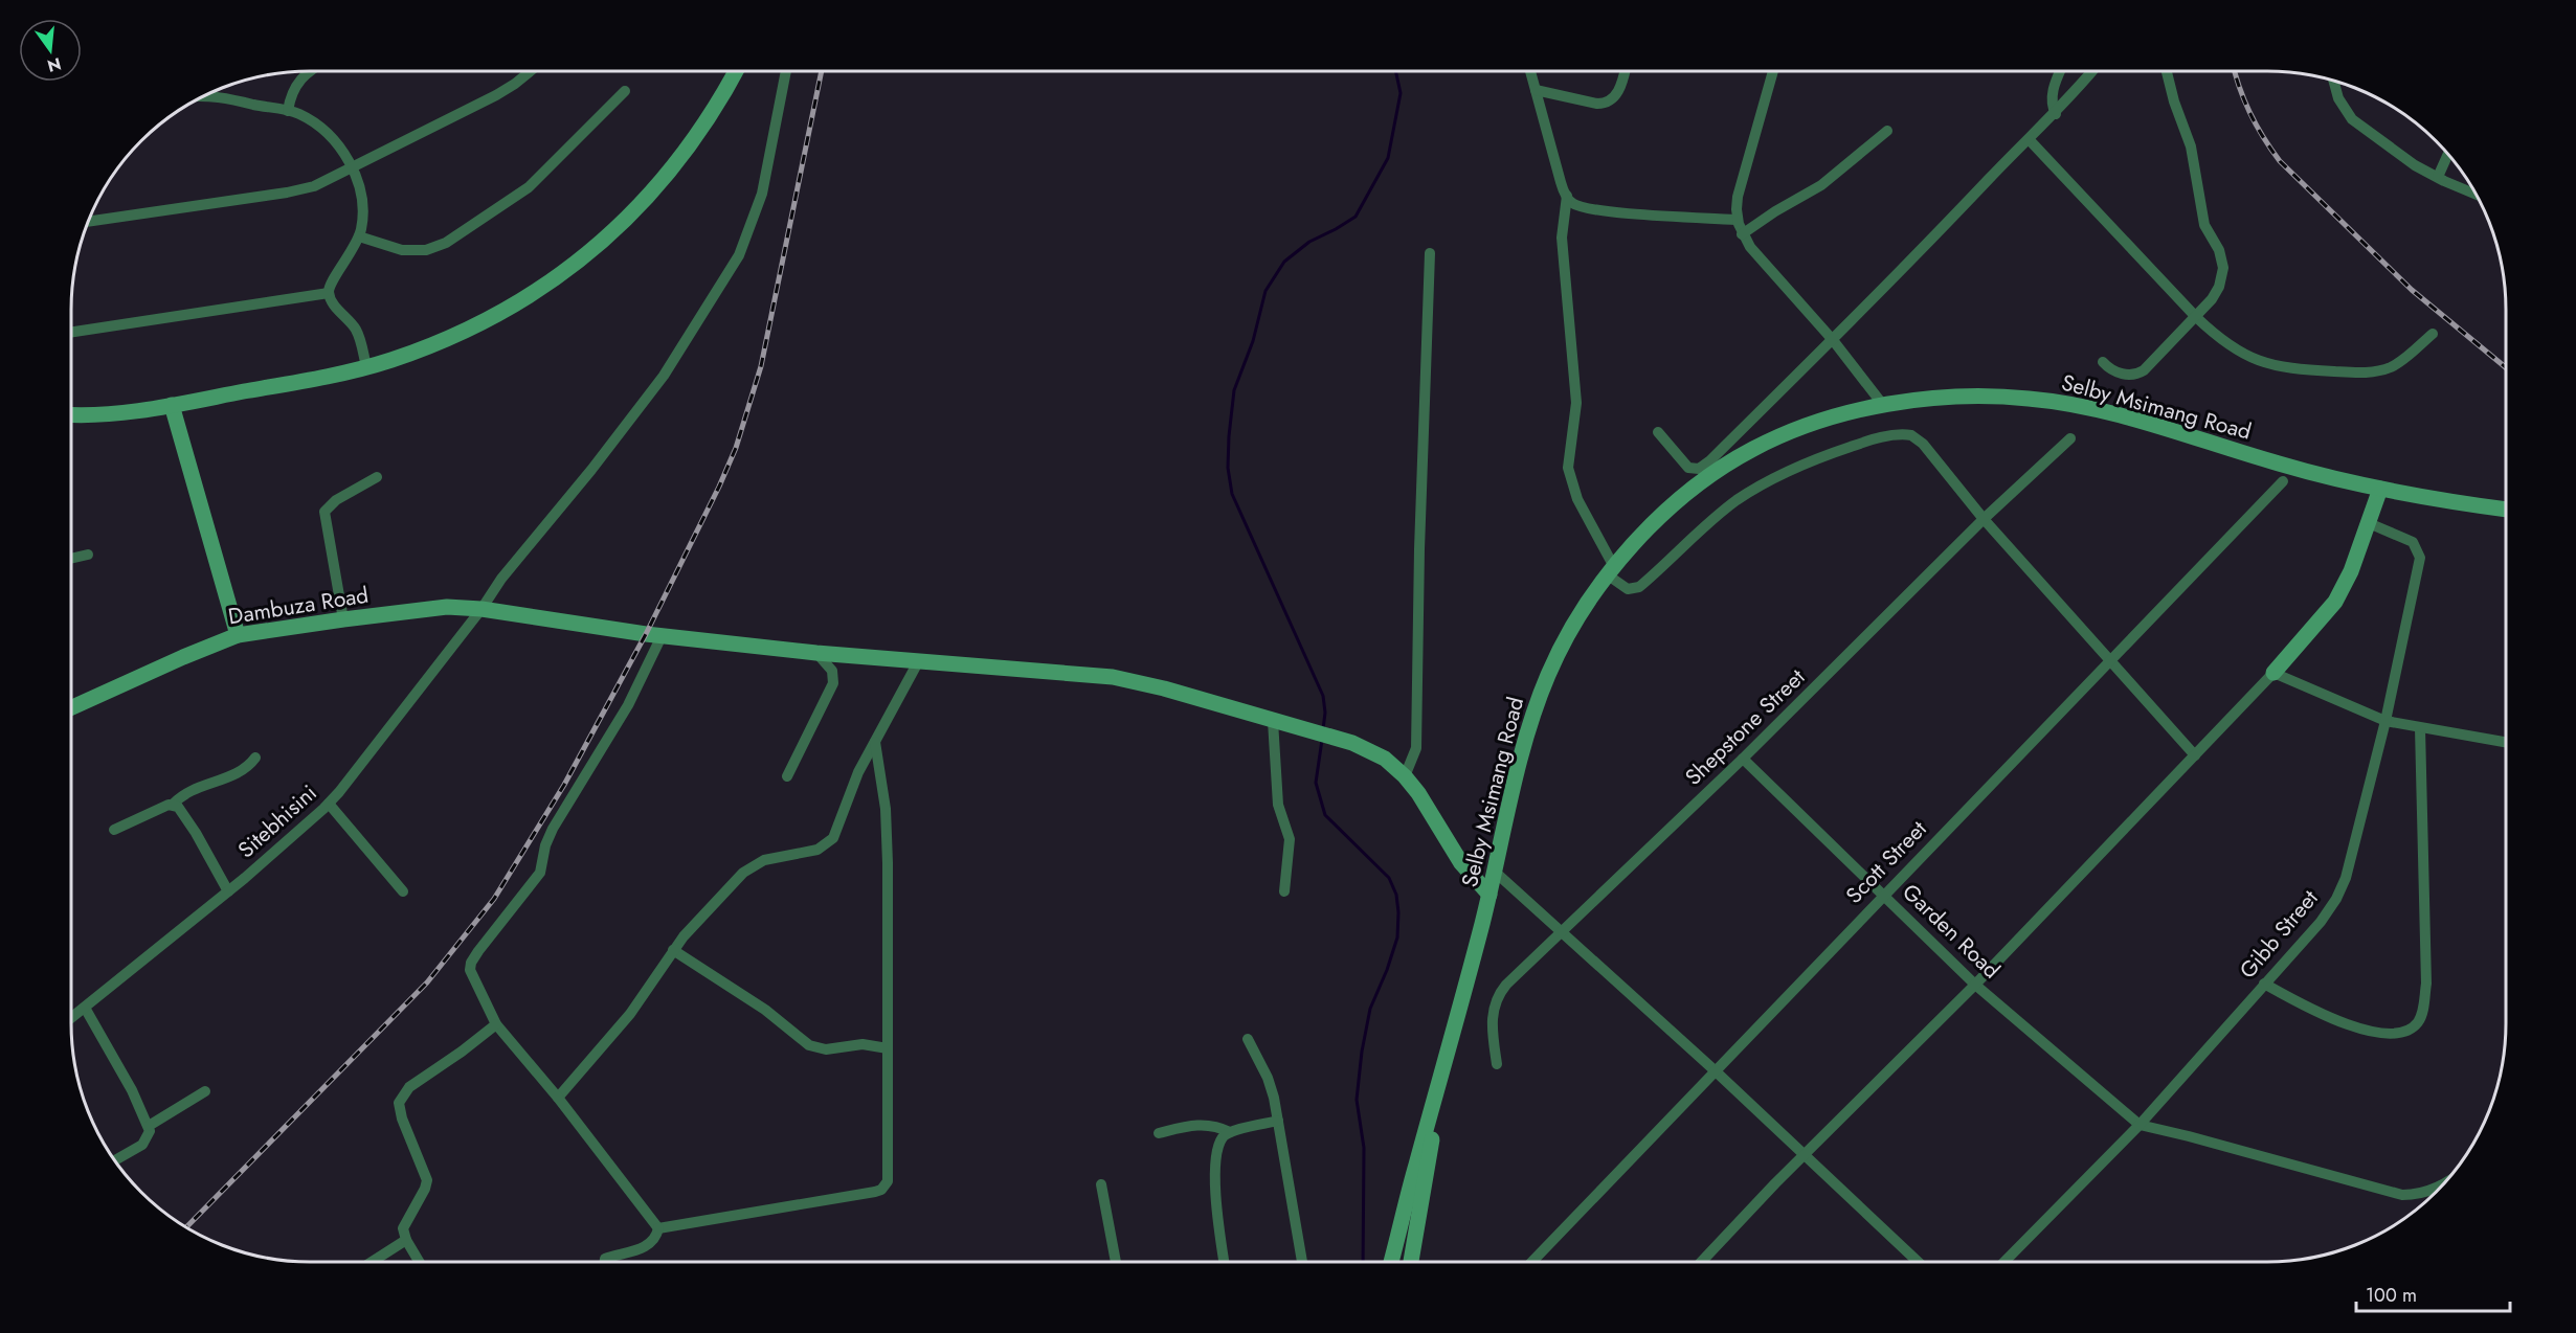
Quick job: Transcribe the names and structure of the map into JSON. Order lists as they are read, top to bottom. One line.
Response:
{"streets":{"street":["Selby Msimang Road","Dambuza Road","Shepstone Street","Sitebhisini","Scott Street","Garden Road","Gibb Street"]},"crossings":[["Selby Msimang Road","Dambuza Road"],["Dambuza Road","Sitebhisini"],["Shepstone Street","Garden Road"],["Scott Street","Garden Road"],["Garden Road","Gibb Street"]],"scale_bar":"100 m","north":"bottom"}
